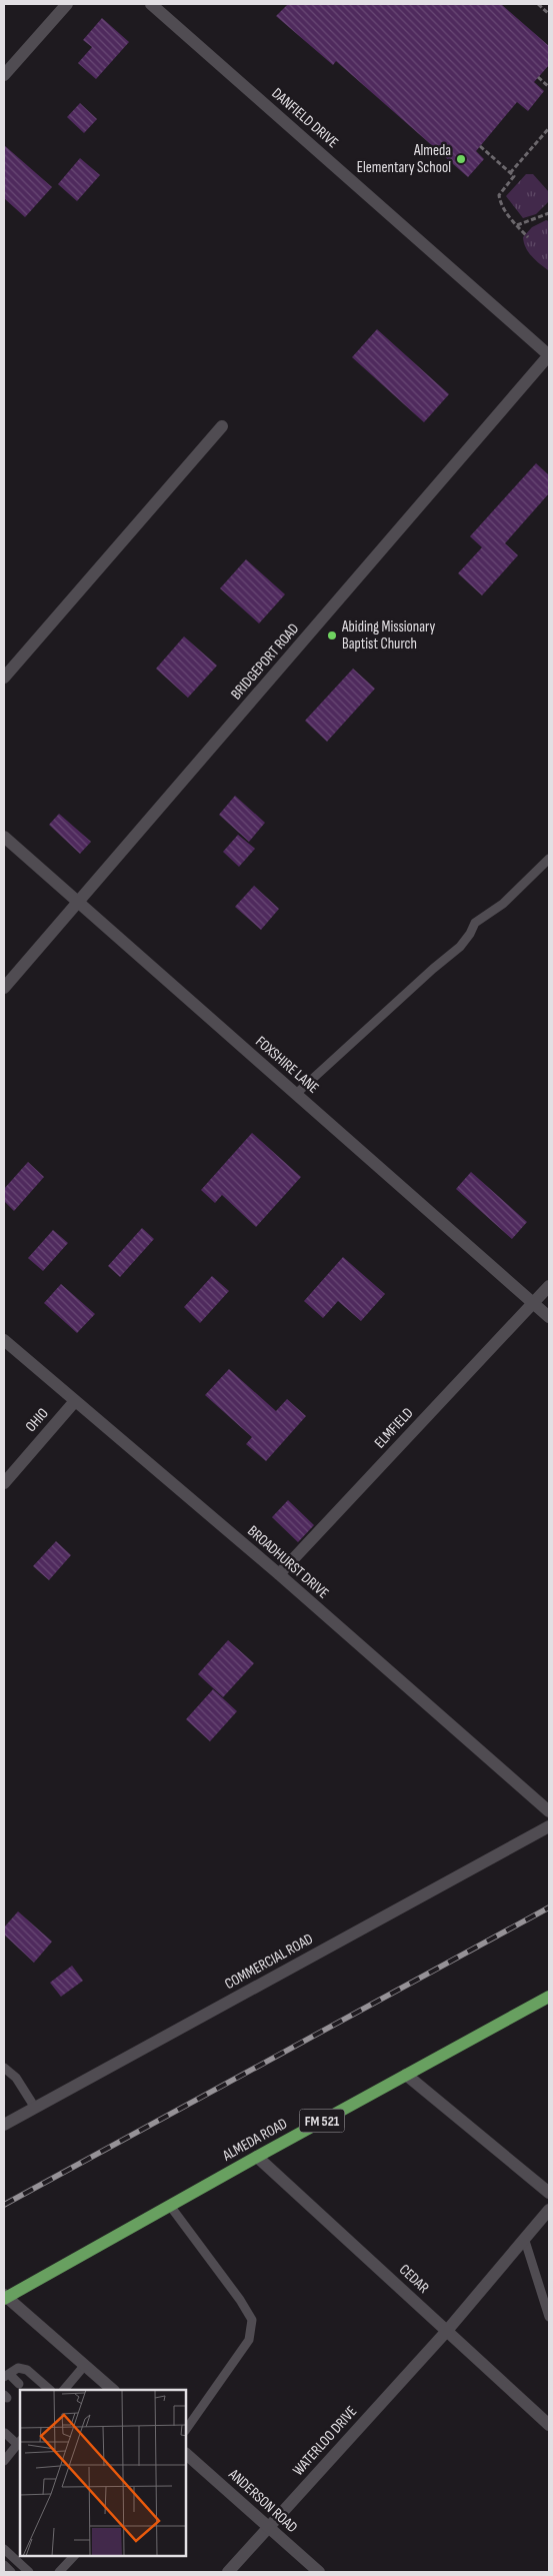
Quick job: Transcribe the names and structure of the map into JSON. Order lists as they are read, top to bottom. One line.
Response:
{"streets":{"main road":["FM 521","ALMEDA ROAD"],"street":["DANFIELD DRIVE","BRIDGEPORT ROAD","FOXSHIRE LANE","OHIO","ELMFIELD","BROADHURST DRIVE","COMMERCIAL ROAD","CEDAR","WATERLOO DRIVE","ANDERSON ROAD"]},"crossings":[["DANFIELD DRIVE","BRIDGEPORT ROAD"],["BRIDGEPORT ROAD","FOXSHIRE LANE"],["FOXSHIRE LANE","ELMFIELD"],["OHIO","BROADHURST DRIVE"],["ELMFIELD","BROADHURST DRIVE"],["ALMEDA ROAD","CEDAR"],["CEDAR","WATERLOO DRIVE"],["WATERLOO DRIVE","ANDERSON ROAD"]],"places":["Almeda Elementary School","Abiding Missionary Baptist Church"]}
